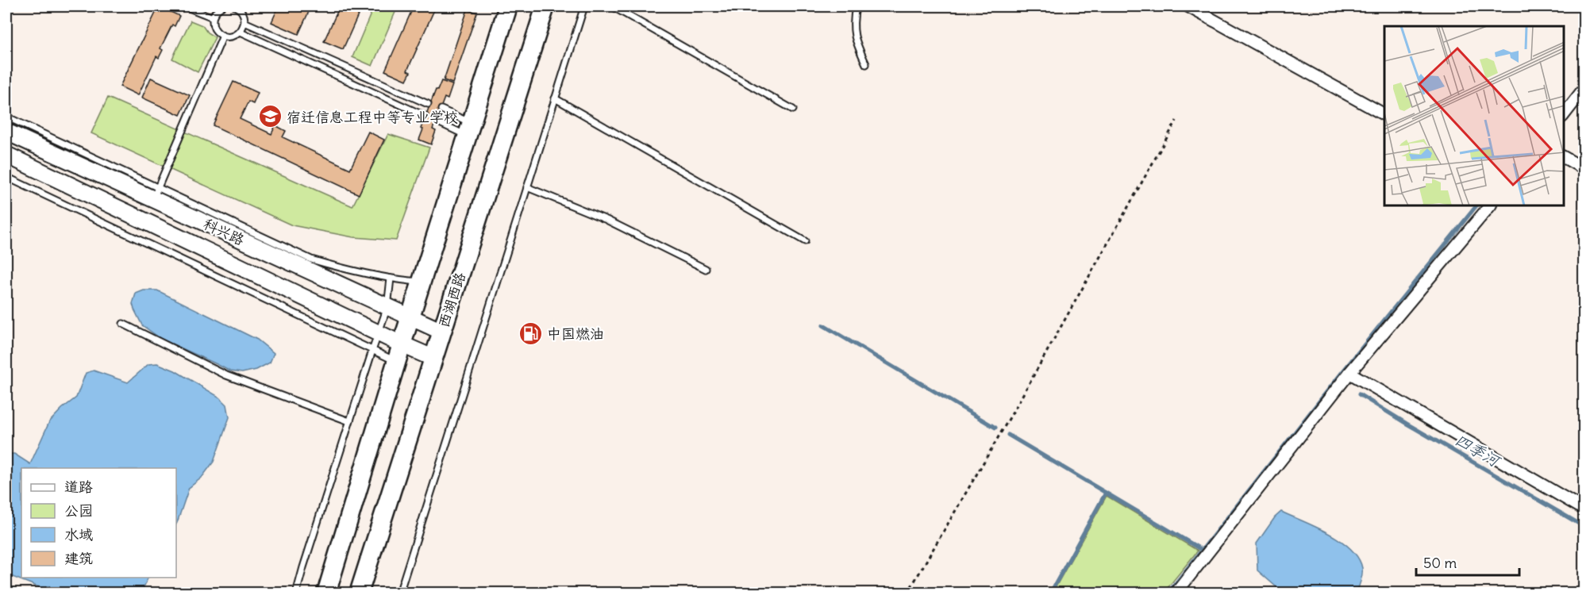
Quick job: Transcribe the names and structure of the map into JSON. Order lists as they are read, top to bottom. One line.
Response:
{"streets":{"main road":["科兴路","西湖西路"]},"crossings":[["科兴路","西湖西路"]],"water":["四季河"],"places":{"school or university":["宿迁信息工程中等专业学校"],"fuel station":["中国燃油"]},"legend":["道路","公园","水域","建筑"],"scale_bar":"50 m"}
